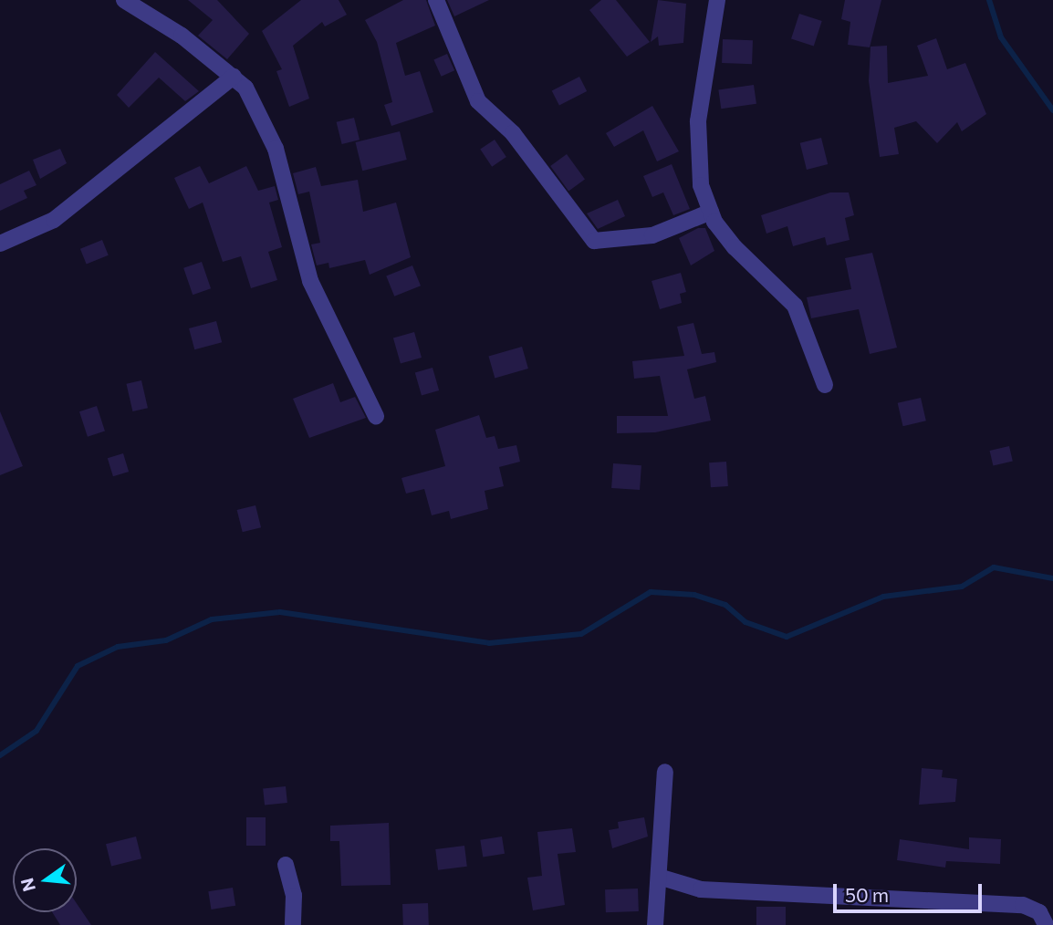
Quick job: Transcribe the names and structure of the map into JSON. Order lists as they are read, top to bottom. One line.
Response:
{"scale_bar":"50 m","north":"left"}
